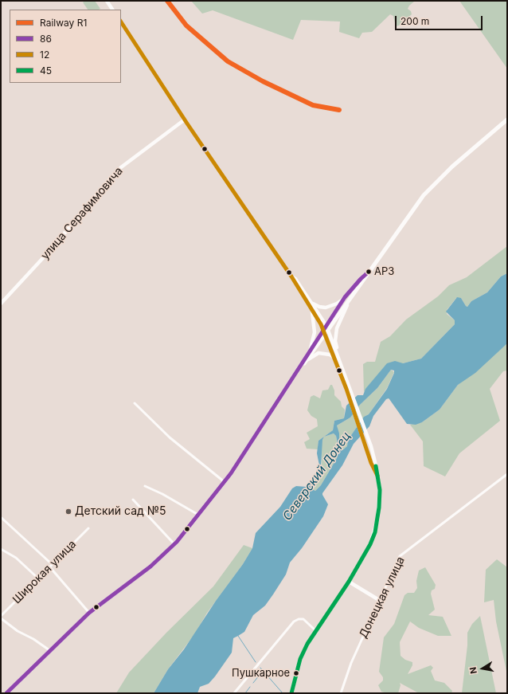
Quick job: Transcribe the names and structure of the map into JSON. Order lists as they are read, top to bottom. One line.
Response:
{"streets":{"main road":["улица Серафимовича"],"street":["Широкая улица","Донецкая улица"]},"water":["Северский Донец"],"places":["АРЗ","Детский сад №5","Пушкарное"],"lines":["rail line R1","transit line 12","transit line 86","transit line 45"],"legend":["Railway R1","86","12","45"],"scale_bar":"200 m","north":"left"}
